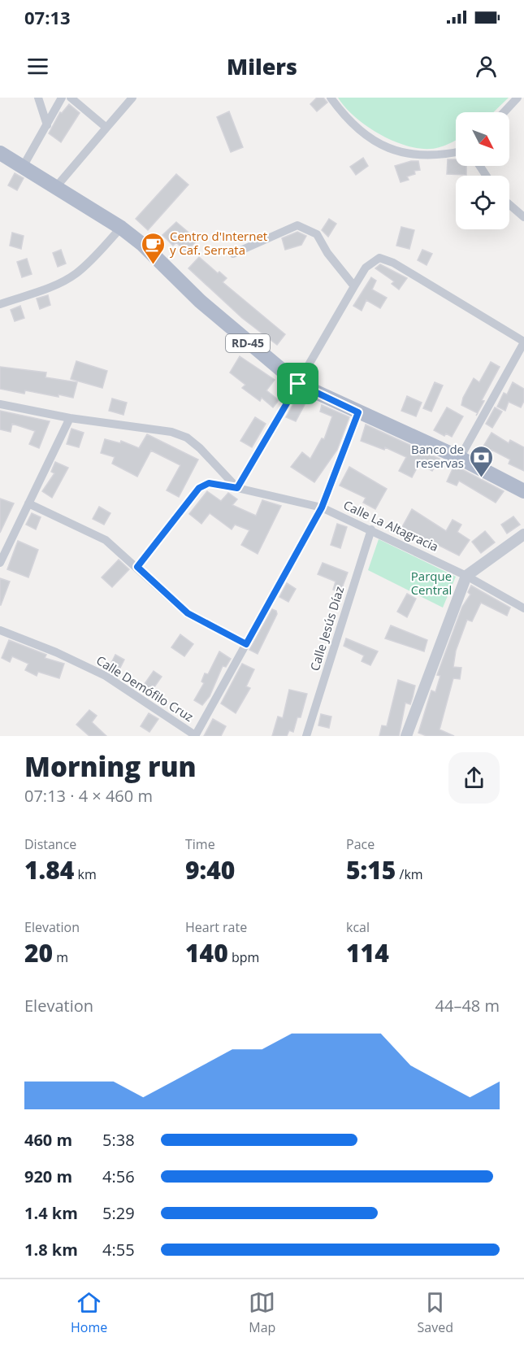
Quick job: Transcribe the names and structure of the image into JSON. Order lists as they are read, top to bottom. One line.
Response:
{"streets":{"main road":["RD-45"],"street":["Calle La Altagracia","Calle Jesús Díaz","Calle Demófilo Cruz"]},"crossings":[["Calle La Altagracia","Calle Jesús Díaz"]],"parks":["Parque Central"],"places":{"cafe":["Centro d'Internet y Caf. Serrata"],"bank":["Banco de reservas"]},"north":"bottom right","page":{"status":"07:13","header":"Milers","heading":["Morning run","07:13 · 4 × 460 m"],"stats":[["Distance","1.84 km"],["Time","9:40"],["Pace","5:15 /km"],["Elevation","20 m"],["Heart rate","140 bpm"],["kcal","114"]],"chart":["Elevation","44–48 m"],"list":[{"name":"460 m","note":"5:38"},{"name":"920 m","note":"4:56"},{"name":"1.4 km","note":"5:29"},{"name":"1.8 km","note":"4:55"}],"tabs":["Home","Map","Saved"]}}
